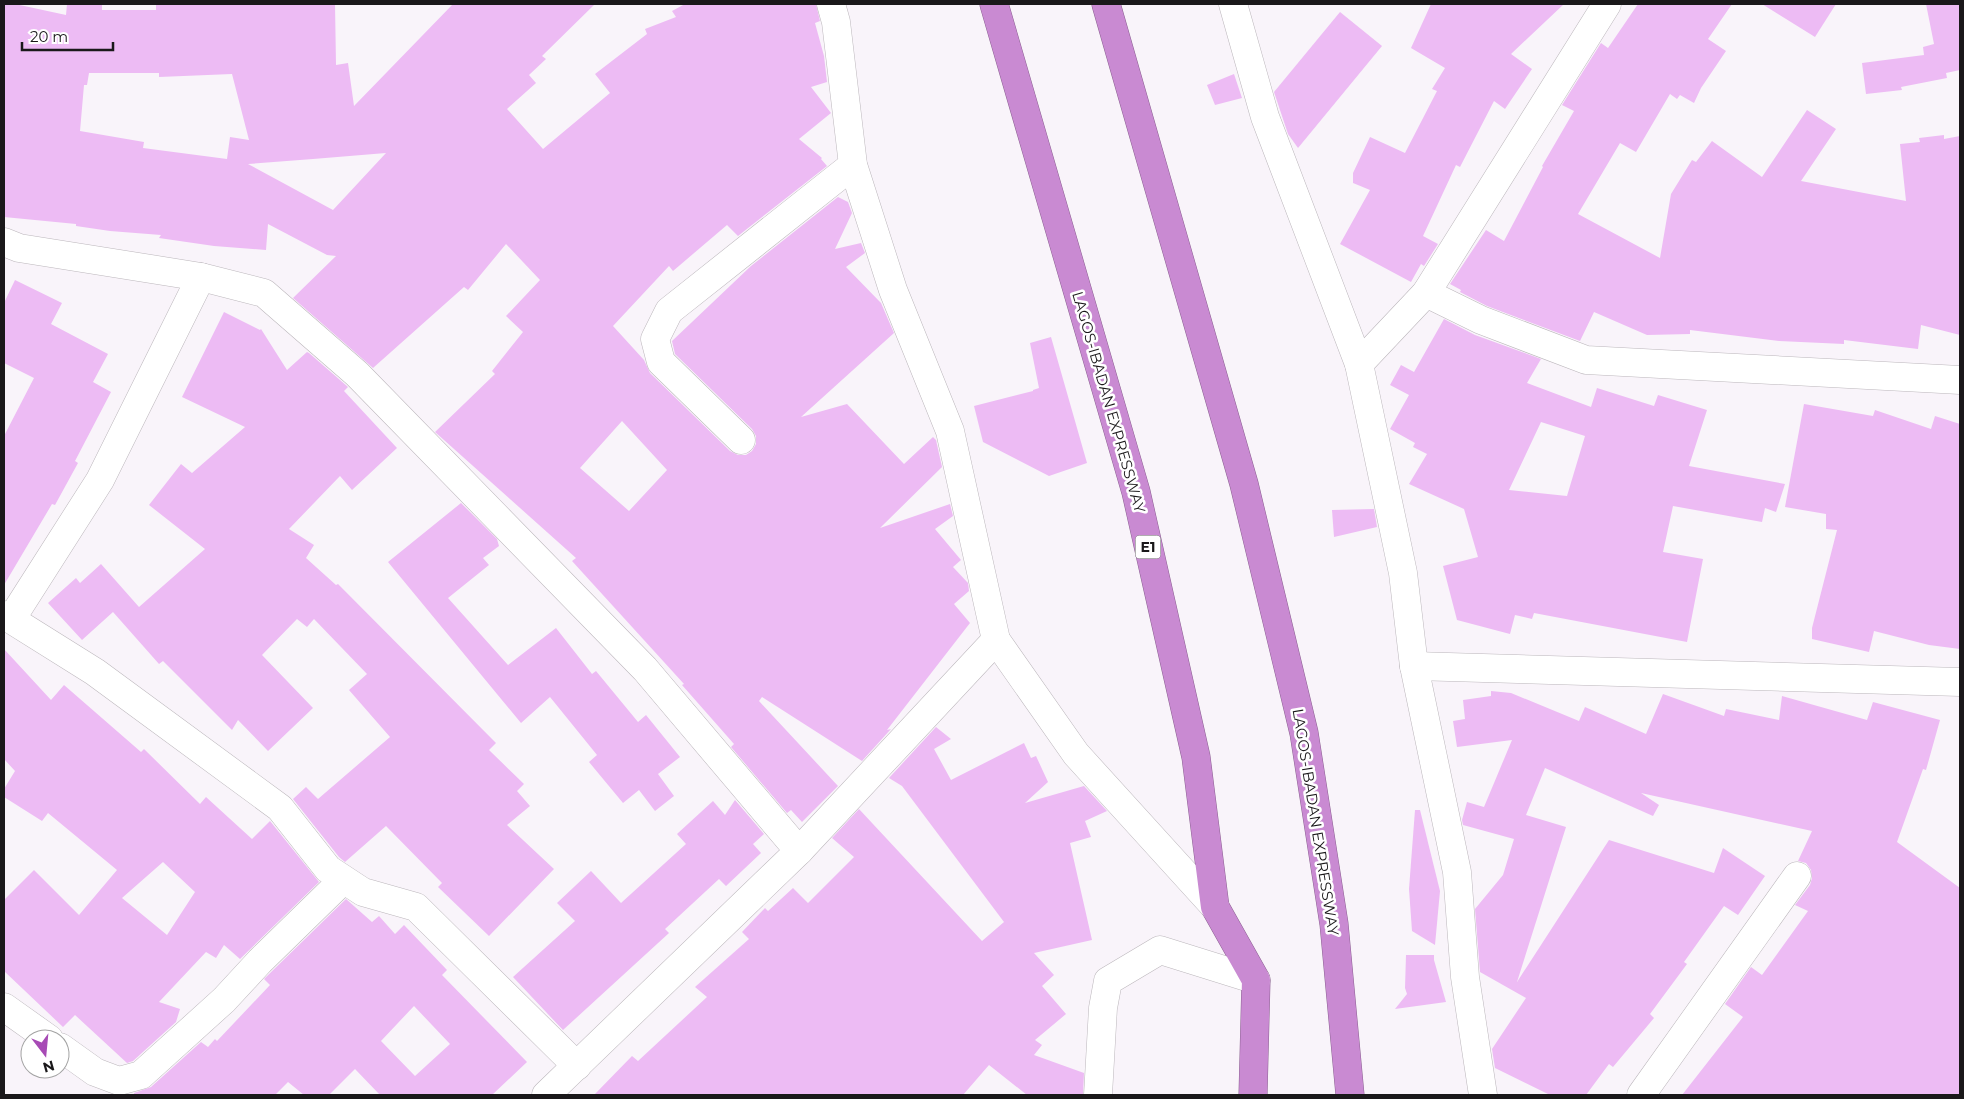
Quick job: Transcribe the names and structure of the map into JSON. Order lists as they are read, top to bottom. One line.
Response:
{"streets":{"highway":["LAGOS-IBADAN EXPRESSWAY","E1"]},"scale_bar":"20 m","north":"bottom"}
